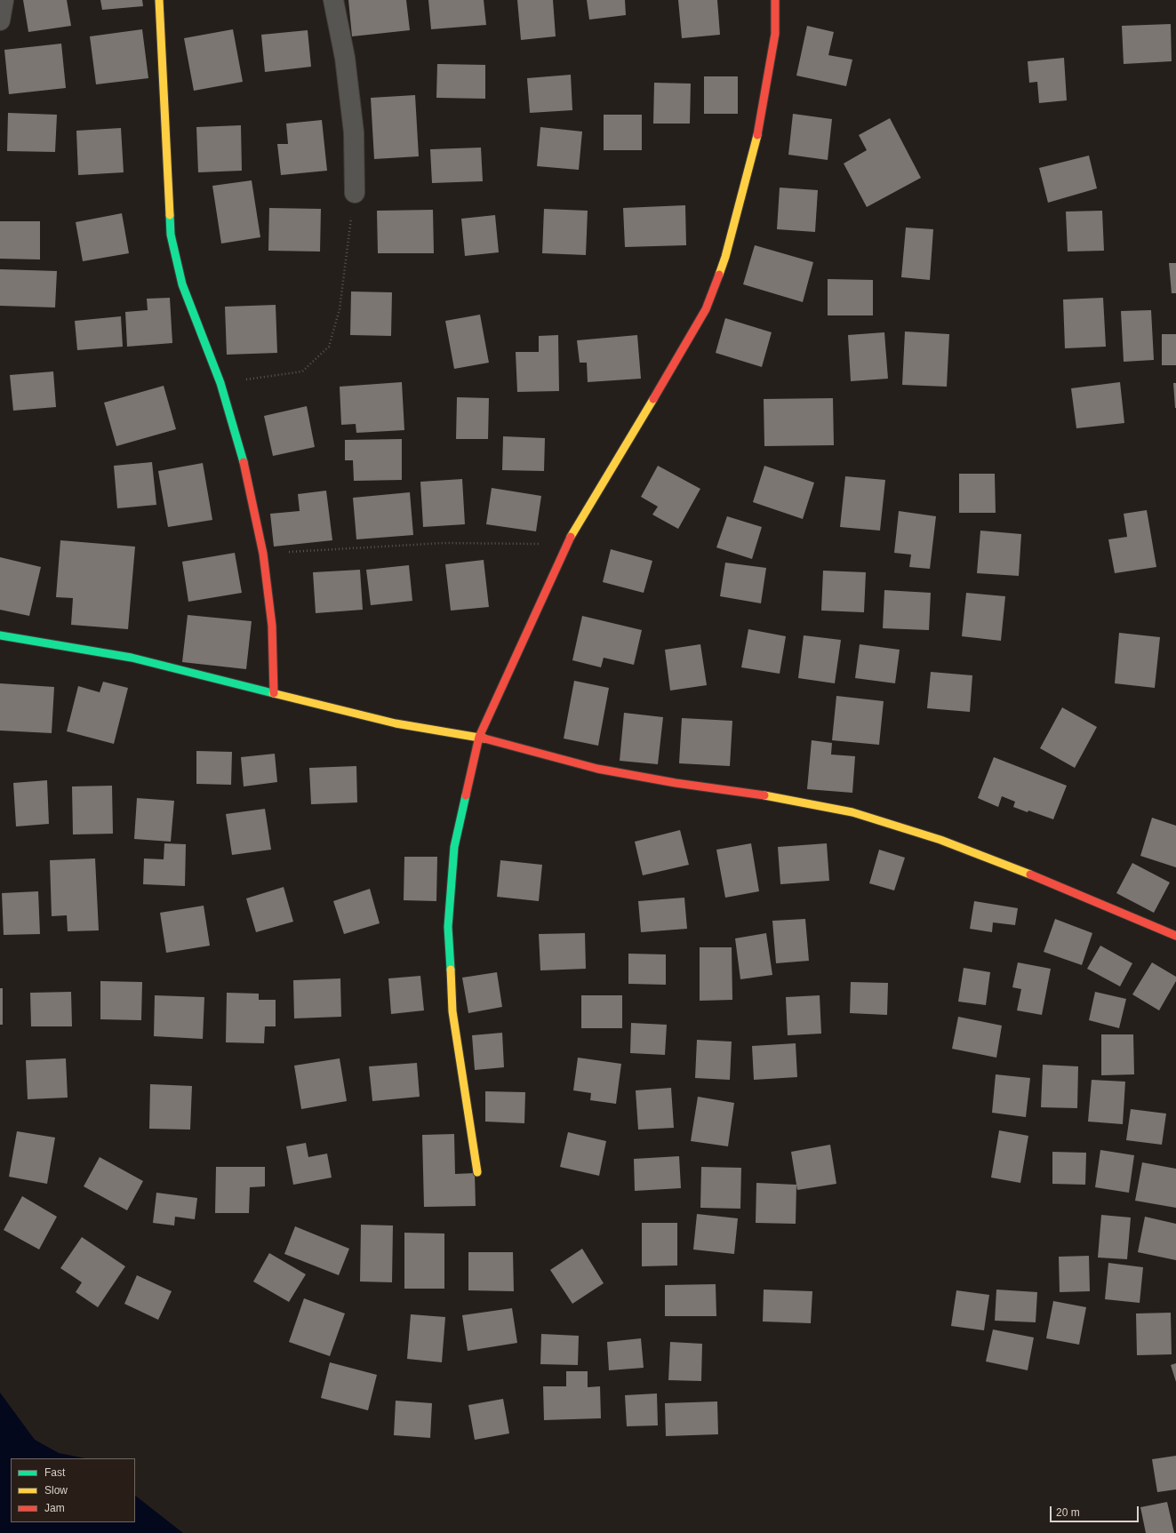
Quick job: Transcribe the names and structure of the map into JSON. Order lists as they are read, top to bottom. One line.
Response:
{"legend":["Fast","Slow","Jam"],"scale_bar":"20 m"}
